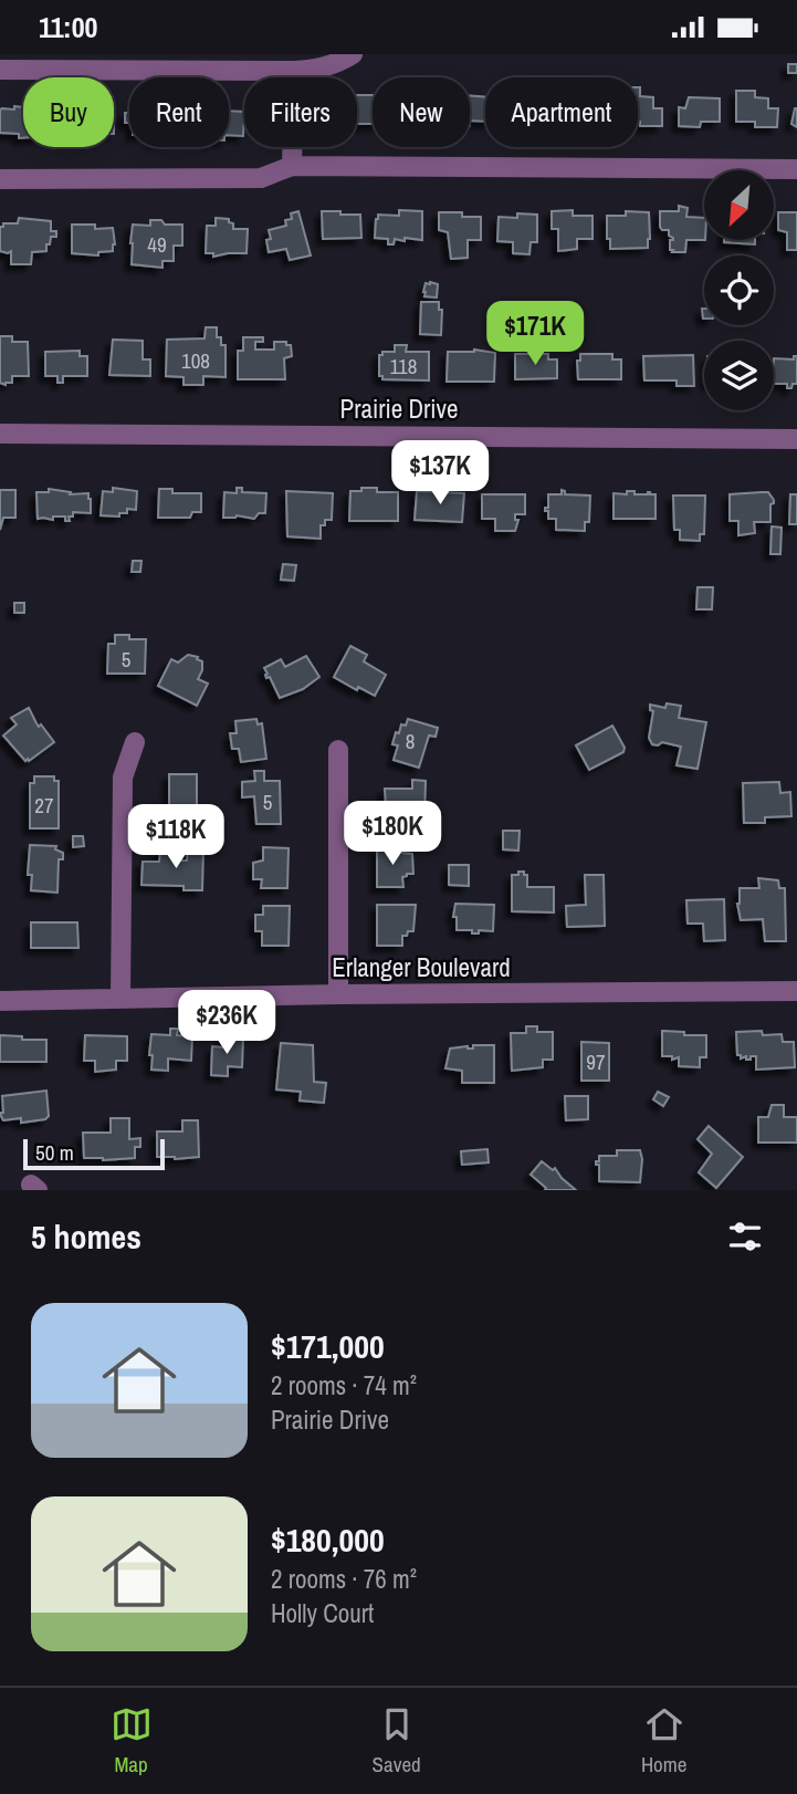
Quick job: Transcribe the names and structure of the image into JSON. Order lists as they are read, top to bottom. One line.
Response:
{"streets":{"street":["Prairie Drive","Erlanger Boulevard"]},"house_numbers":["49","108","118","5","8","5","27","97"],"scale_bar":"50 m","north":"bottom left","page":{"status":"11:00","chip":["Buy","Rent","Filters","New","Apartment"],"price":["$171K","$137K","$180K","$118K","$236K"],"scale":"50 m","heading":"5 homes","list":[{"name":"$171,000","note":"2 rooms · 74 m² · Prairie Drive"},{"name":"$180,000","note":"2 rooms · 76 m² · Holly Court"}],"tabs":["Map","Saved","Home"]}}
